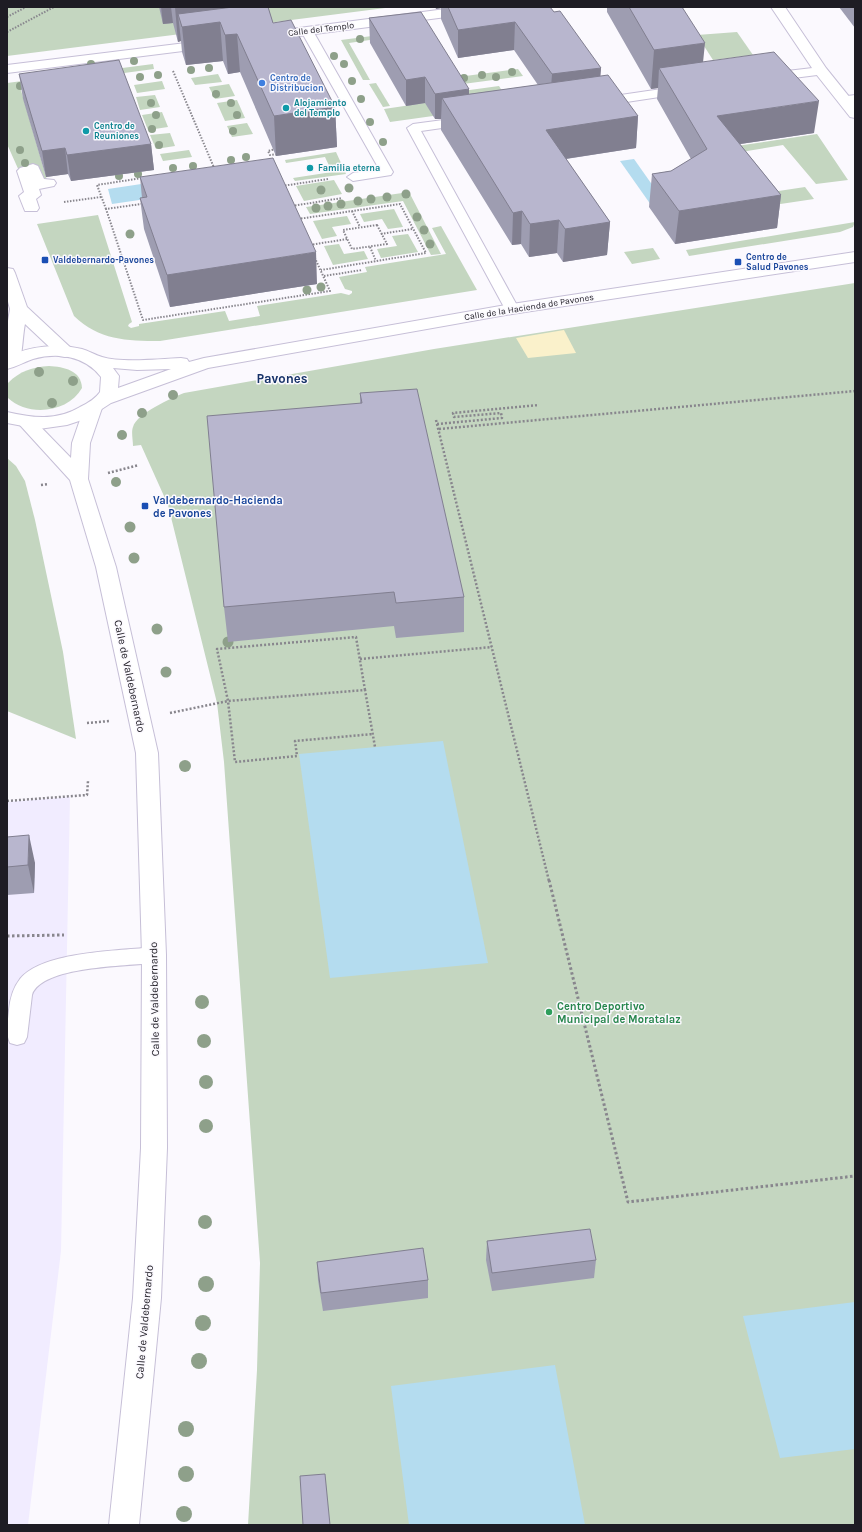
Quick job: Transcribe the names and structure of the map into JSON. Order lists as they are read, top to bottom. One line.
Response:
{"streets":{"street":["Calle del Templo","Calle de la Hacienda de Pavones","Calle de Valdebernardo"]},"crossings":[["Calle de la Hacienda de Pavones","Calle de Valdebernardo"]],"districts":["Pavones"],"places":{"other":["Centro de Distribucion","Alojamiento del Templo","Centro de Reuniones","Familia eterna","Centro Deportivo Municipal de Moratalaz"],"transit":["Valdebernardo-Pavones","Centro de Salud Pavones","Valdebernardo-Hacienda de Pavones"]}}
